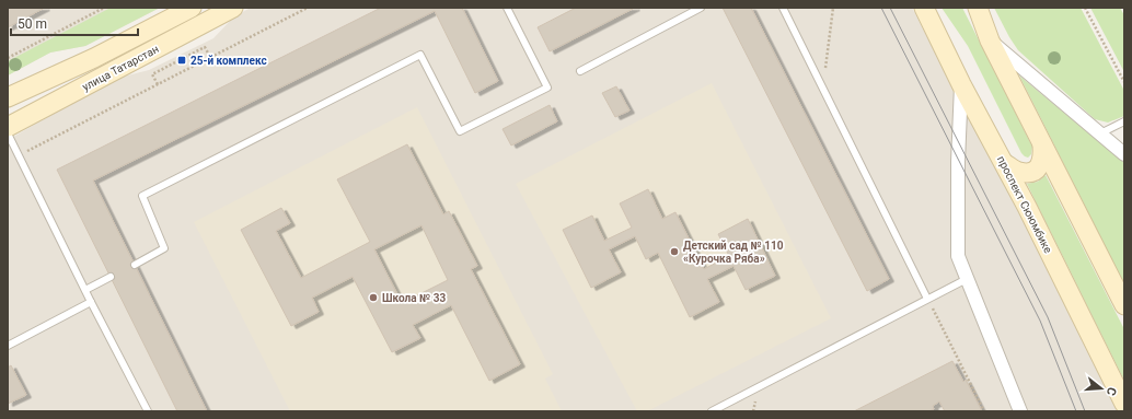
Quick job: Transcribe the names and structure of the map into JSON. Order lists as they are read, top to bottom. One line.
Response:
{"streets":{"main road":["улица Татарстан","проспект Сююмбике"]},"places":{"transit":["25-й комплекс"],"other":["Детский сад № 110 «Курочка Ряба»","Школа № 33"]},"scale_bar":"50 m","north":"right"}
